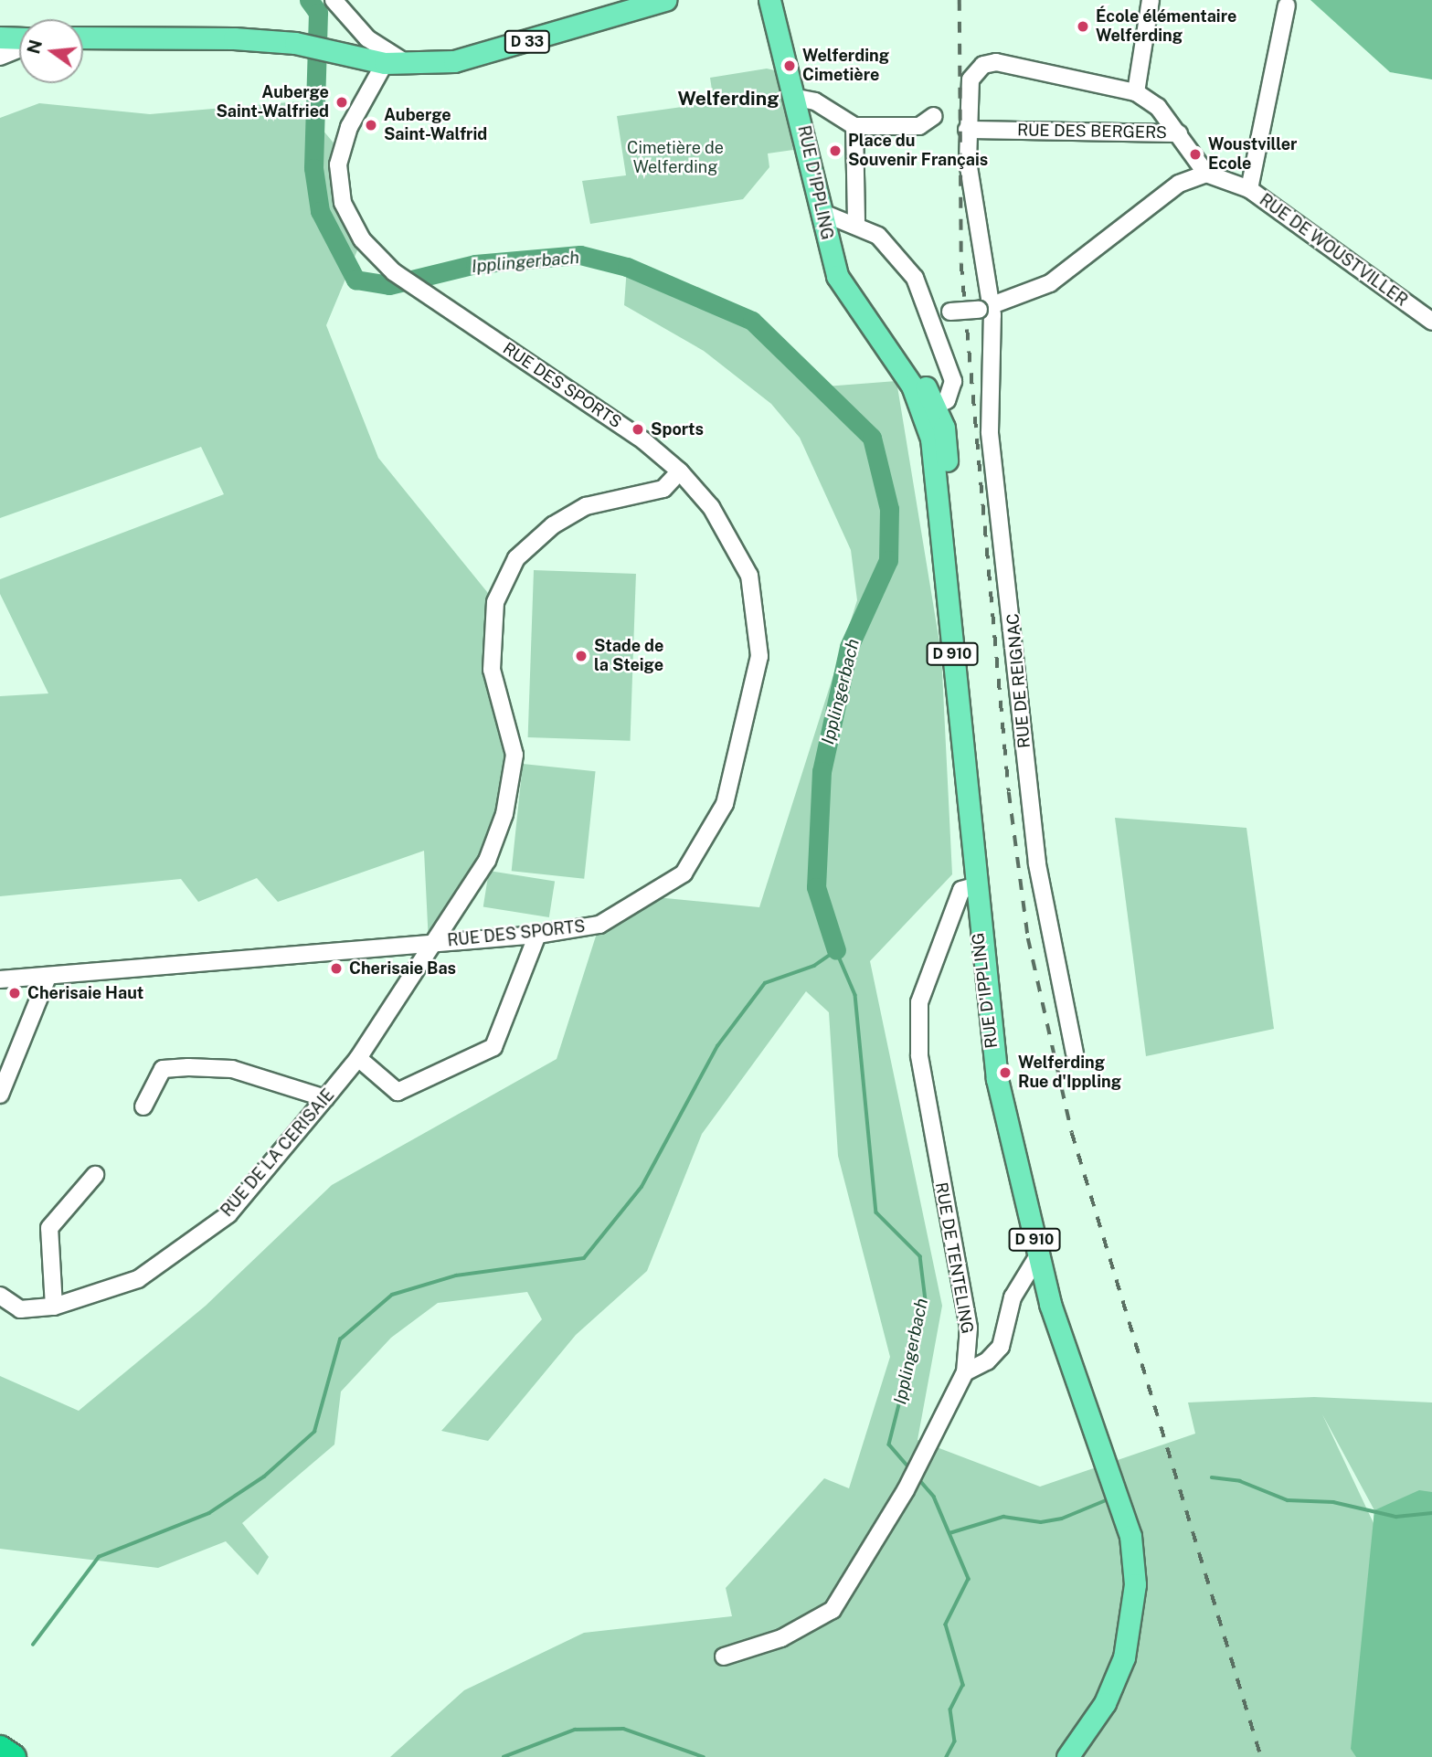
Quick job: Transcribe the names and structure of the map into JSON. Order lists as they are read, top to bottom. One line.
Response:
{"streets":{"main road":["D 33","RUE D'IPPLING","D 910"],"street":["RUE DES BERGERS","RUE DE WOUSTVILLER","RUE DES SPORTS","RUE DE REIGNAC","RUE DE LA CERISAIE","RUE DE TENTELING"]},"crossings":[["D 33","RUE DES SPORTS"],["RUE DES BERGERS","RUE DE REIGNAC"],["RUE D'IPPLING","RUE DE TENTELING"],["RUE DES SPORTS","RUE DE LA CERISAIE"]],"districts":["Welferding"],"water":["Ipplingerbach"],"parks":["Cimetière de Welferding"],"places":["École élémentaire Welferding","Welferding Cimetière","Auberge Saint-Walfried","Auberge Saint-Walfrid","Place du Souvenir Français","Woustviller Ecole","Sports","Stade de la Steige","Cherisaie Bas","Cherisaie Haut","Welferding Rue d'Ippling"],"north":"left"}
